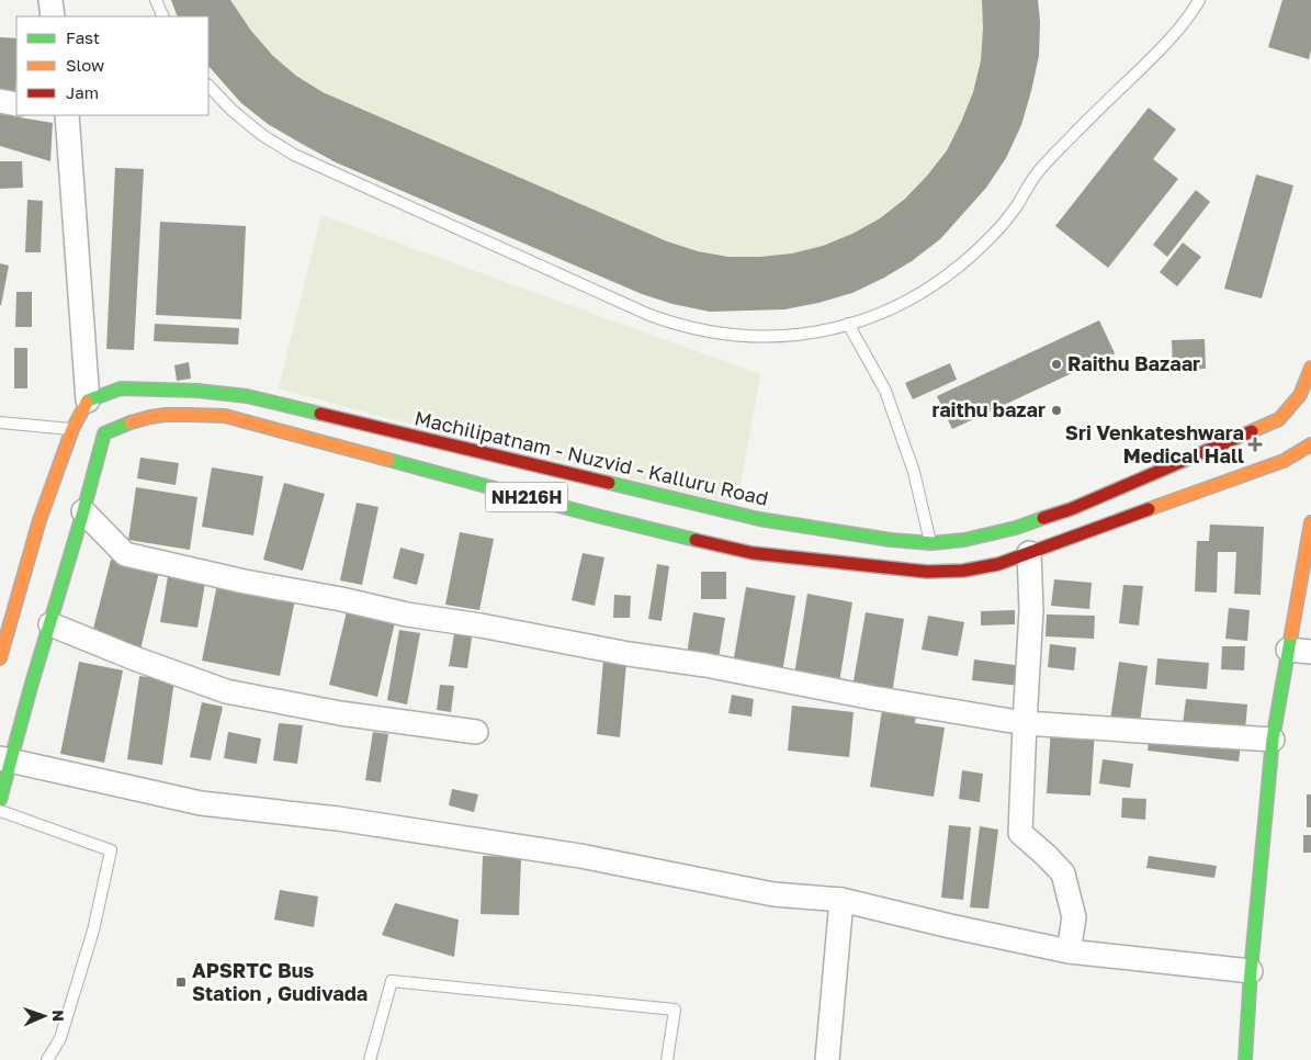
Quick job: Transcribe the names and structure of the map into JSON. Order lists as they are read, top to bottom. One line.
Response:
{"streets":{"main road":["Machilipatnam - Nuzvid - Kalluru Road","NH216H"]},"crossings":[["Machilipatnam - Nuzvid - Kalluru Road","NH216H"]],"places":{"other":["Raithu Bazaar","raithu bazar"],"health":["Sri Venkateshwara Medical Hall"],"transit":["APSRTC Bus Station , Gudivada"]},"legend":["Fast","Slow","Jam"],"north":"right"}
